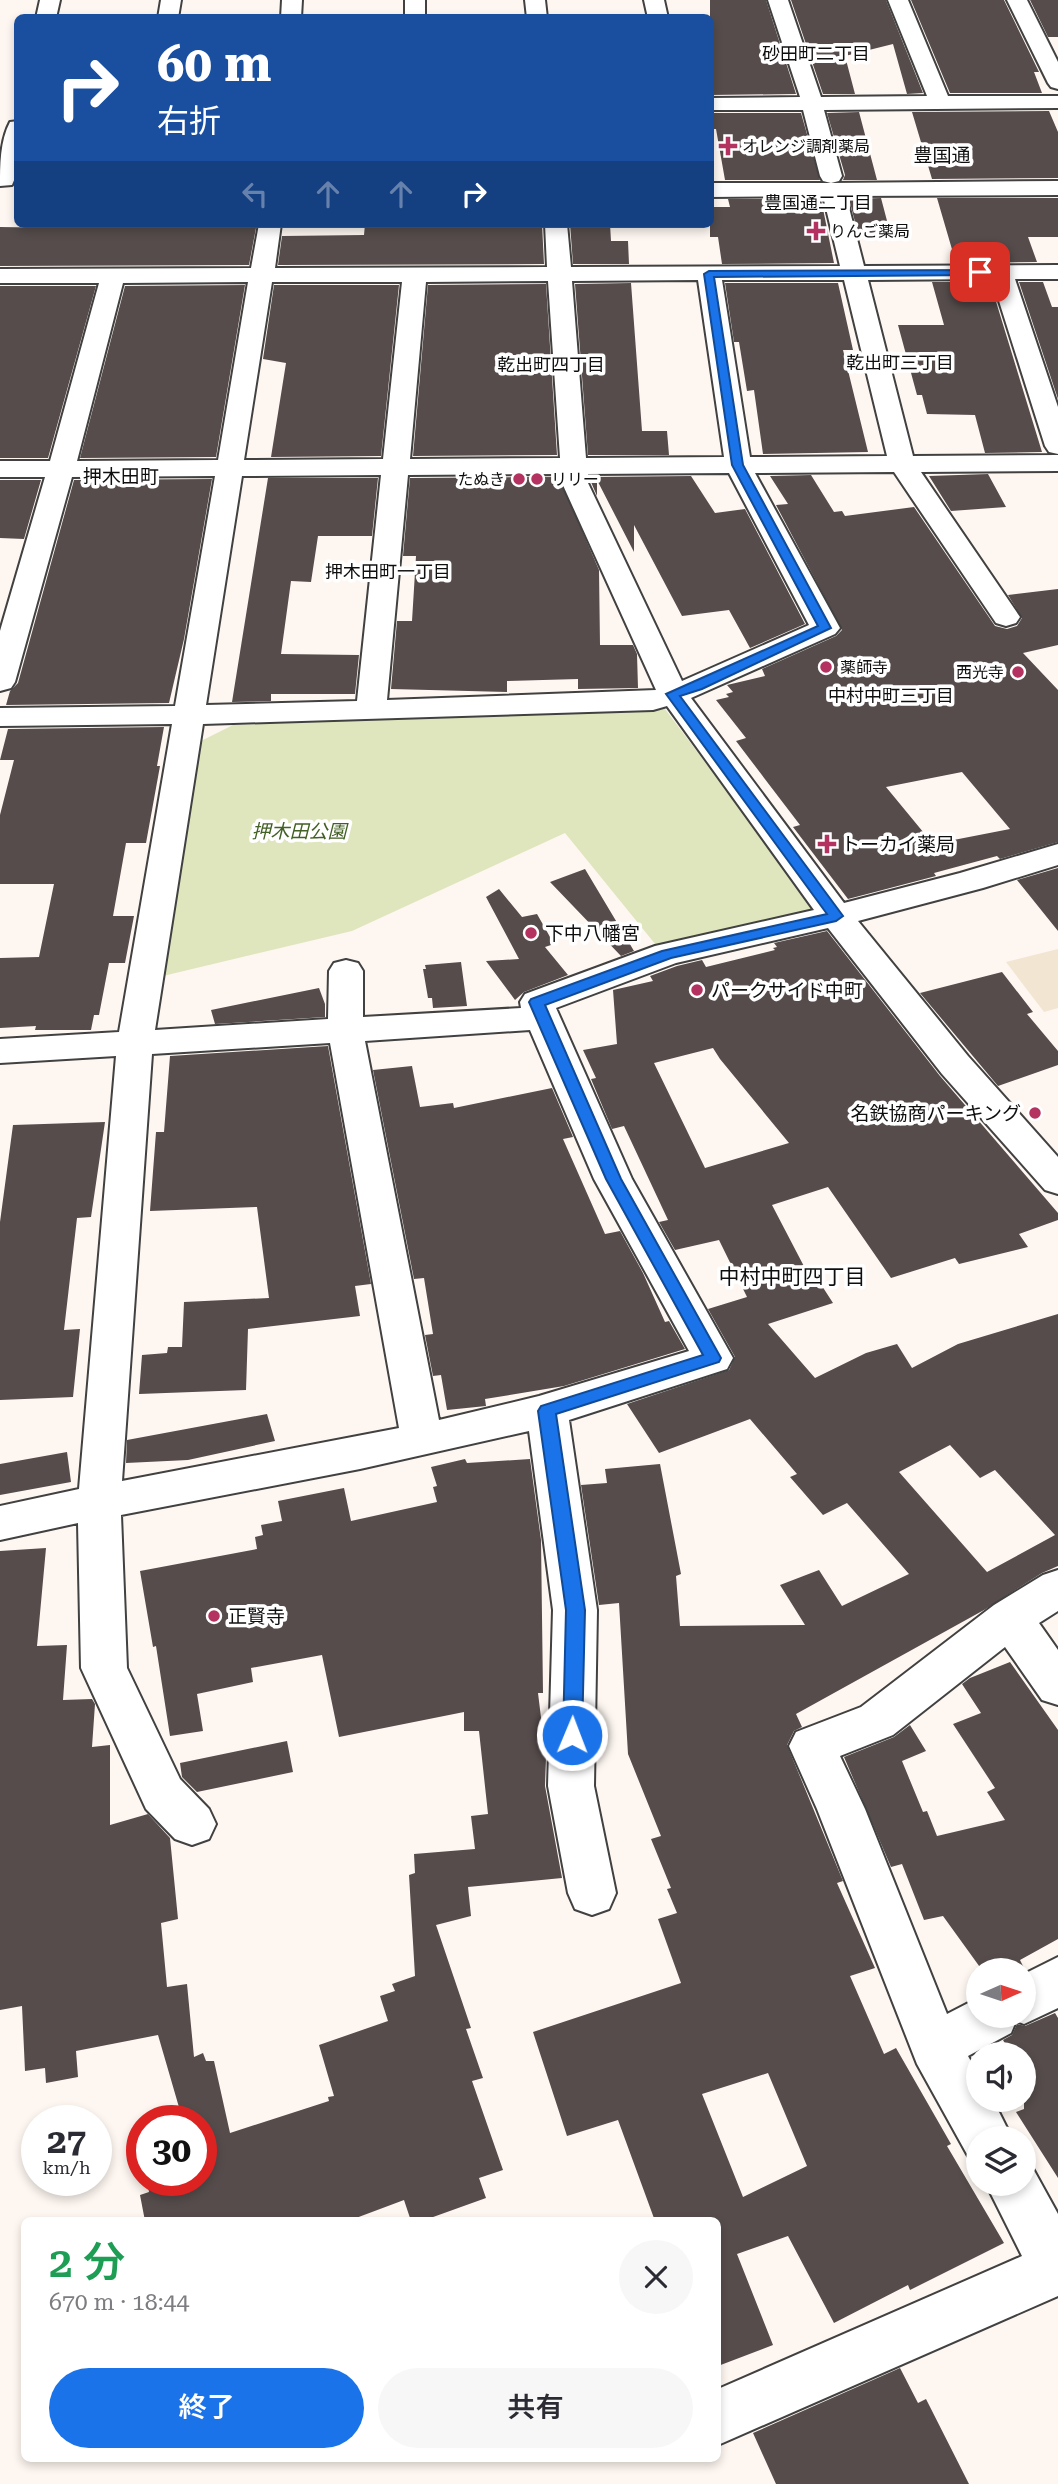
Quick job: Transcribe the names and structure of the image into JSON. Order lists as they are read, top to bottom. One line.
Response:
{"districts":["砂田町二丁目","豊国通","豊国通二丁目","乾出町三丁目","乾出町四丁目","押木田町","押木田町一丁目","中村中町三丁目","中村中町四丁目"],"parks":["押木田公園"],"places":{"health":["オレンジ調剤薬局","りんご薬局","トーカイ薬局"],"other":["たぬき","リリー","薬師寺","西光寺","下中八幡宮","パークサイド中町","名鉄協商パーキング","正賢寺"]},"north":"right","page":{"turn":["60 m","右折"],"speed":"27 km/h","limit":"30","heading":["2 分","670 m · 18:44"],"buttons":["終了","共有"]}}
